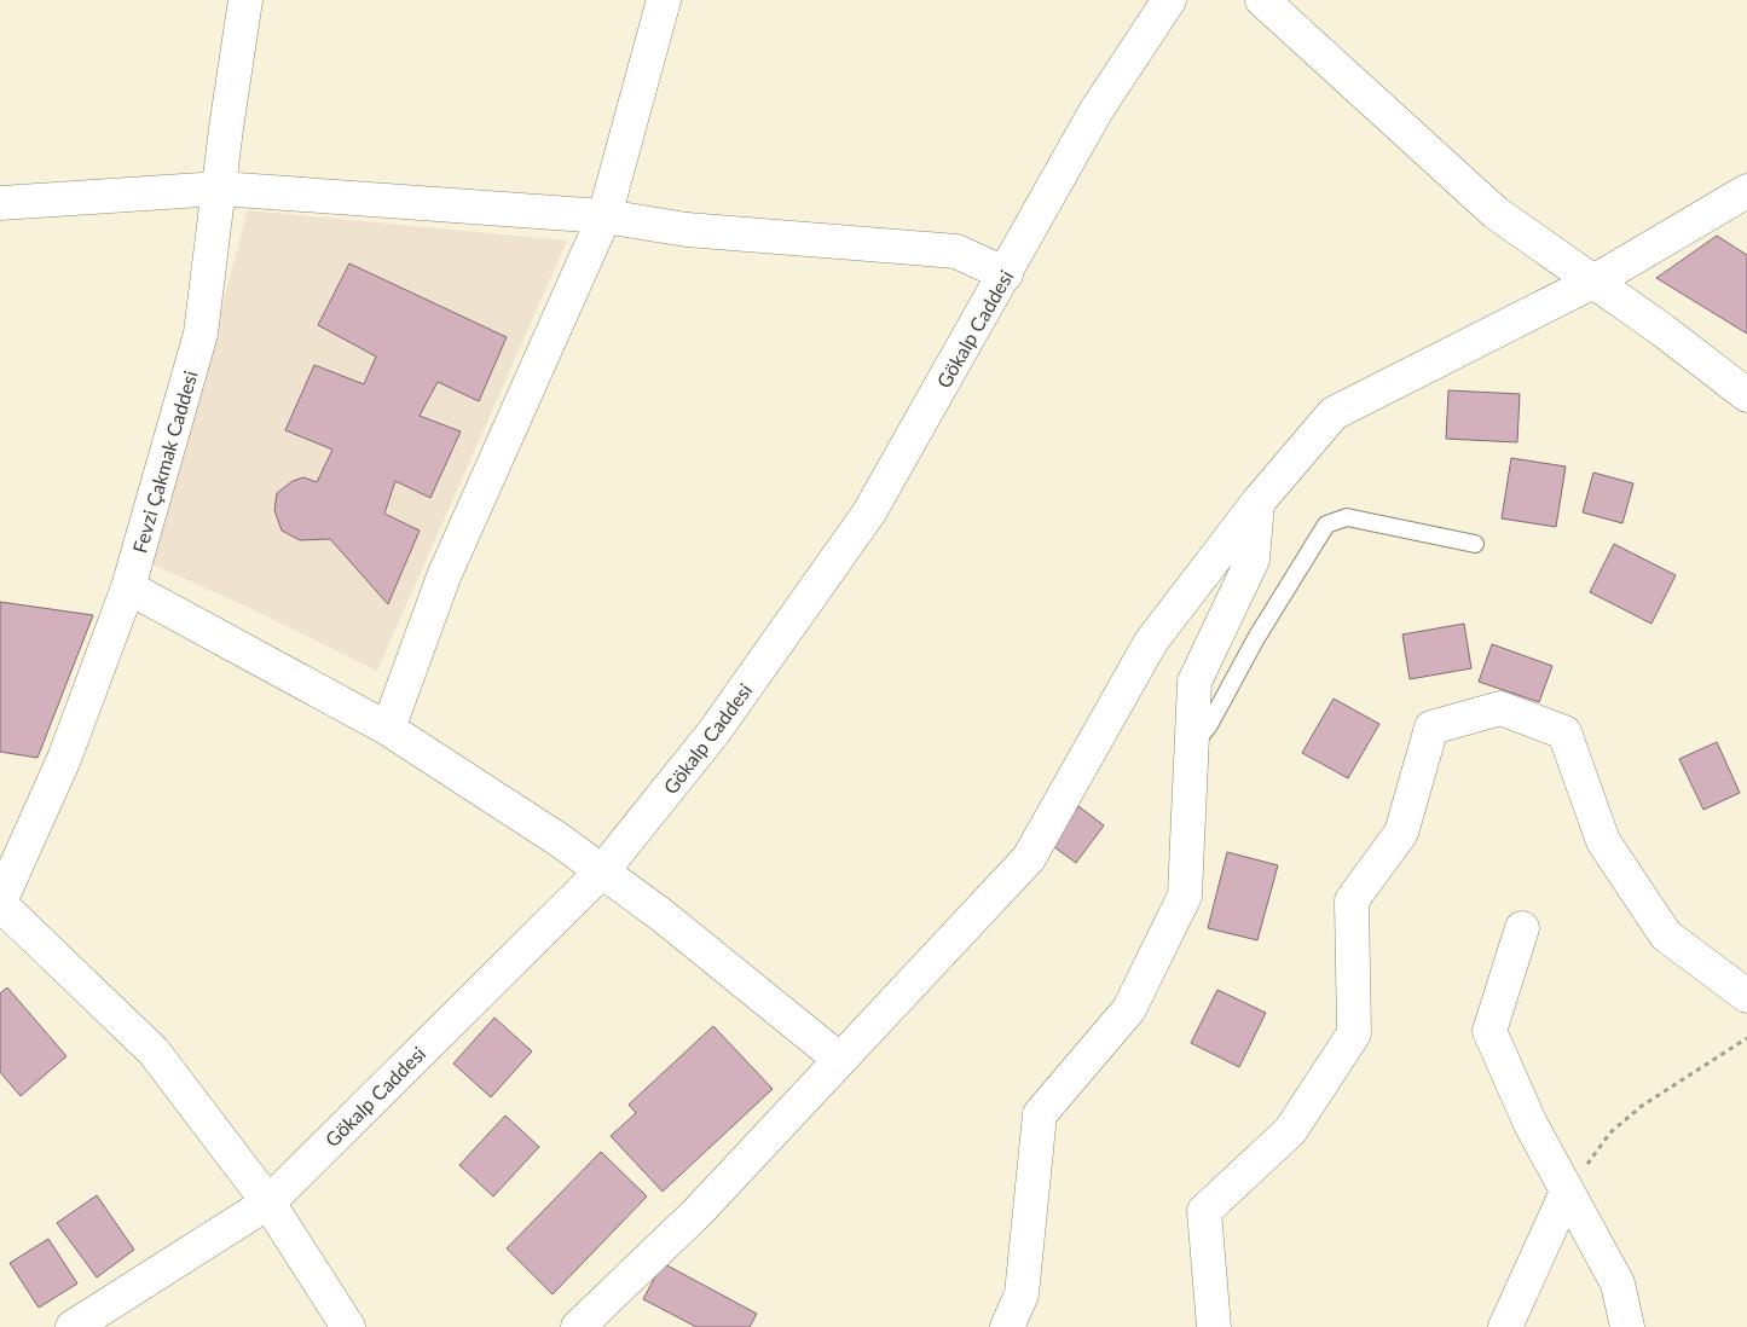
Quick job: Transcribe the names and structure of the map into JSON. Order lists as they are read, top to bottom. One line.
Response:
{"streets":{"street":["Gökalp Caddesi","Fevzi Çakmak Caddesi"]}}
